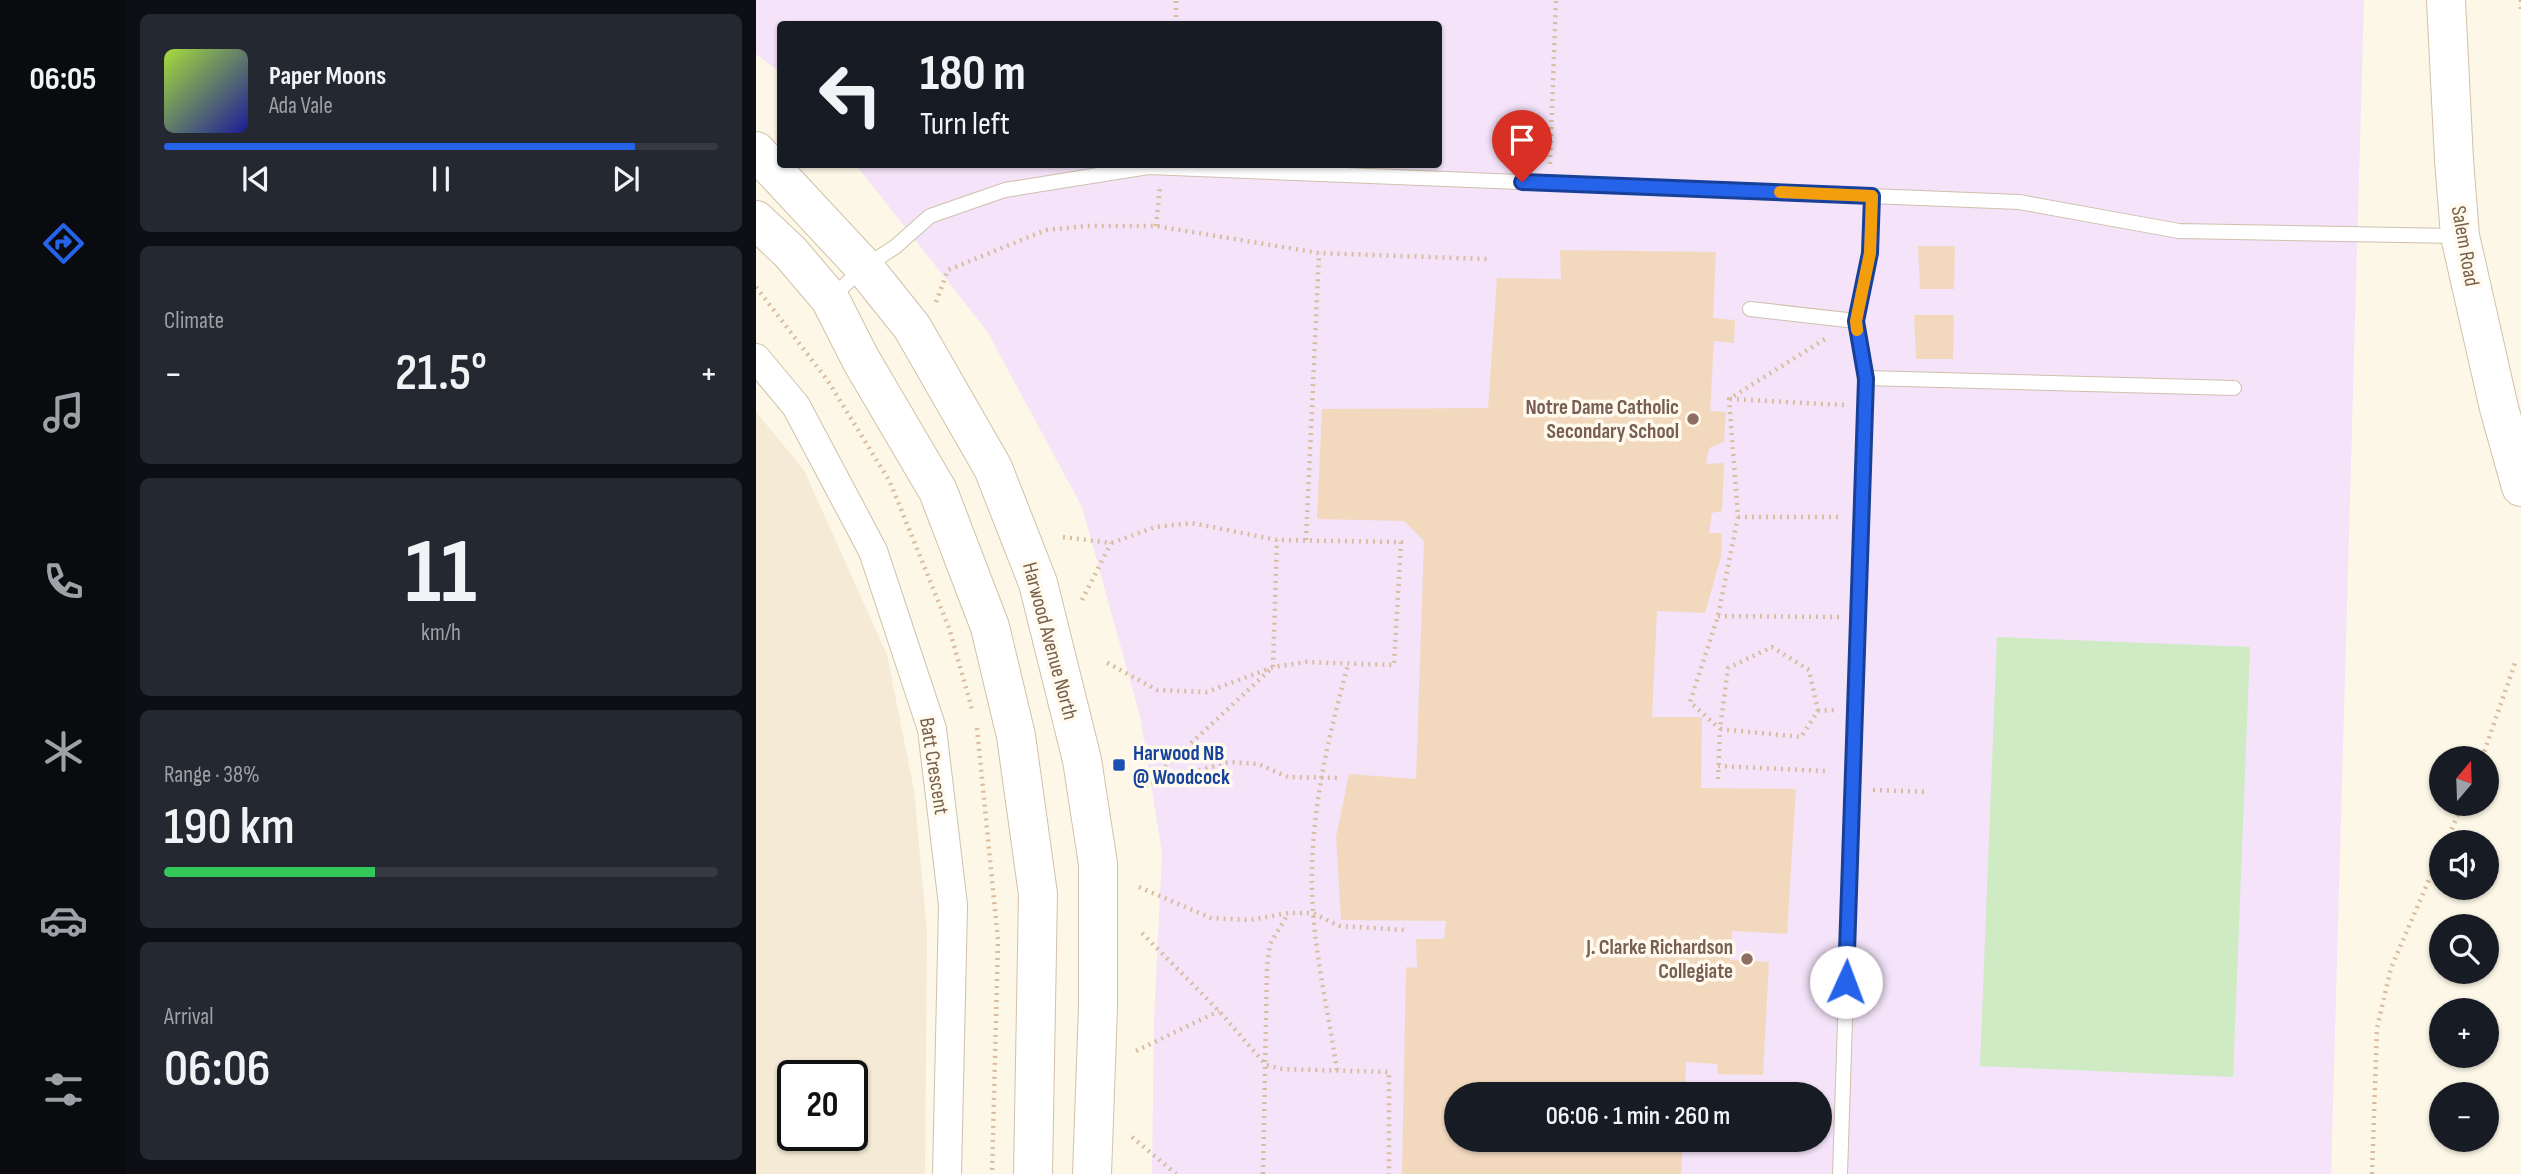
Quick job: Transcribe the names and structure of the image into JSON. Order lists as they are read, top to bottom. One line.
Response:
{"streets":{"main road":["Salem Road","Harwood Avenue North"],"street":["Batt Crescent"]},"places":{"other":["Notre Dame Catholic Secondary School","J. Clarke Richardson Collegiate"],"transit":["Harwood NB @ Woodcock"]},"north":"top","page":{"tabs":"06:05","turn":["180 m","Turn left"],"song":["Paper Moons","Ada Vale"],"tile":["Climate",["11","km/h"],["Range · 38%","190 km"],["Arrival","06:06"]],"heat":["−","21.5°","+"],"map_buttons":["+","−"],"limit":"20","trip":"06:06 · 1 min · 260 m"}}
